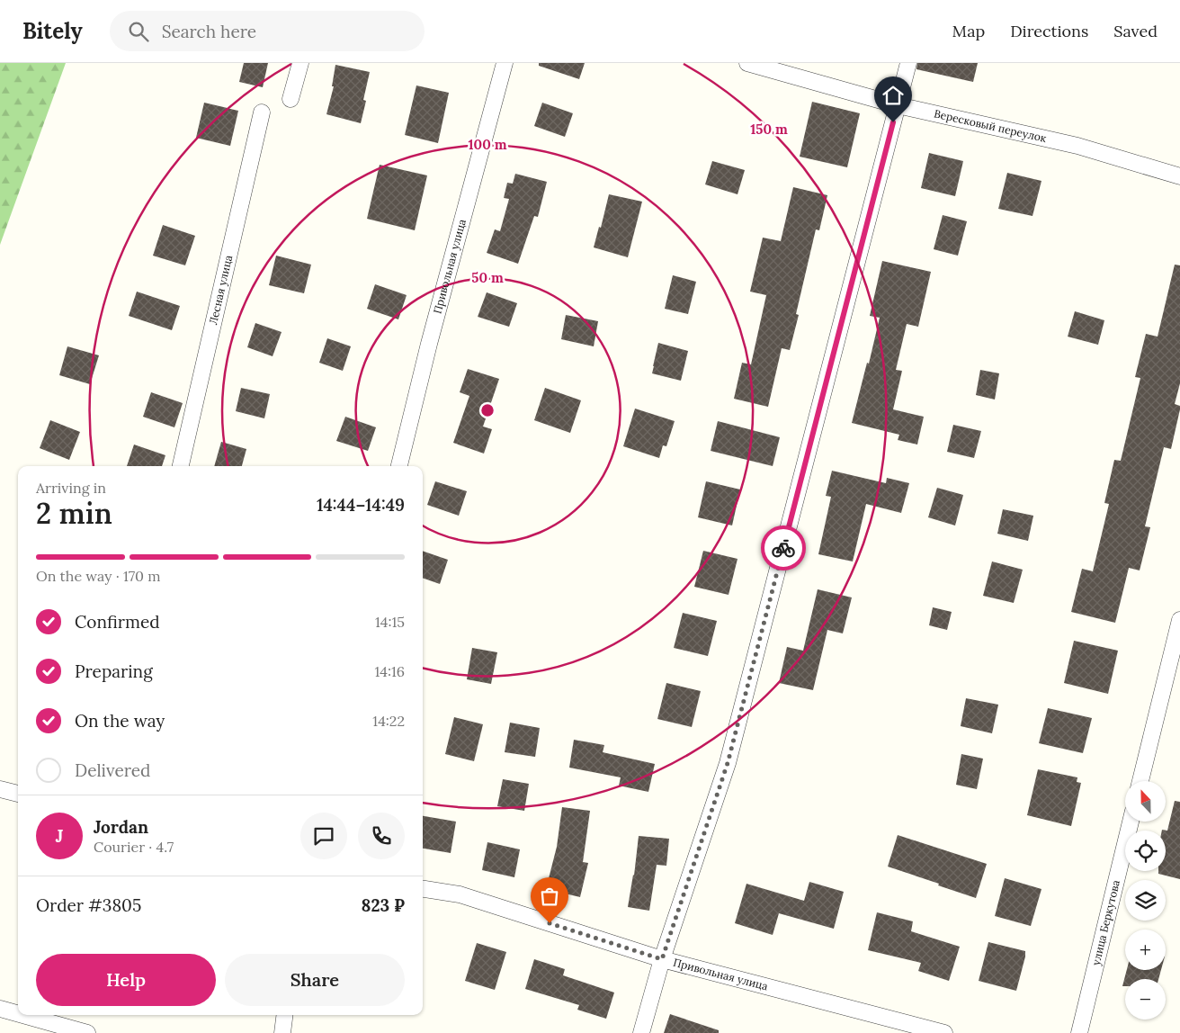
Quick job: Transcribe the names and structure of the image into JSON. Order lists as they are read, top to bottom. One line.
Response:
{"streets":{"street":["Вересковый переулок","Привольная улица","Лесная улица","улица Беркутова"]},"north":"top","page":{"header":"Bitely","search":"Search here","nav":["Map","Directions","Saved"],"heading":["2 min","Arriving in","14:44–14:49"],"panel":["Jordan","Courier · 4.7","Order #3805","823 ₽"],"bar":"On the way · 170 m","list":[["Confirmed","14:15"],["Preparing","14:16"],["On the way","14:22"],"Delivered"],"map_buttons":["+","−"],"round":"J","buttons":["Help","Share"]},"rings":["150 m","100 m","50 m"]}
